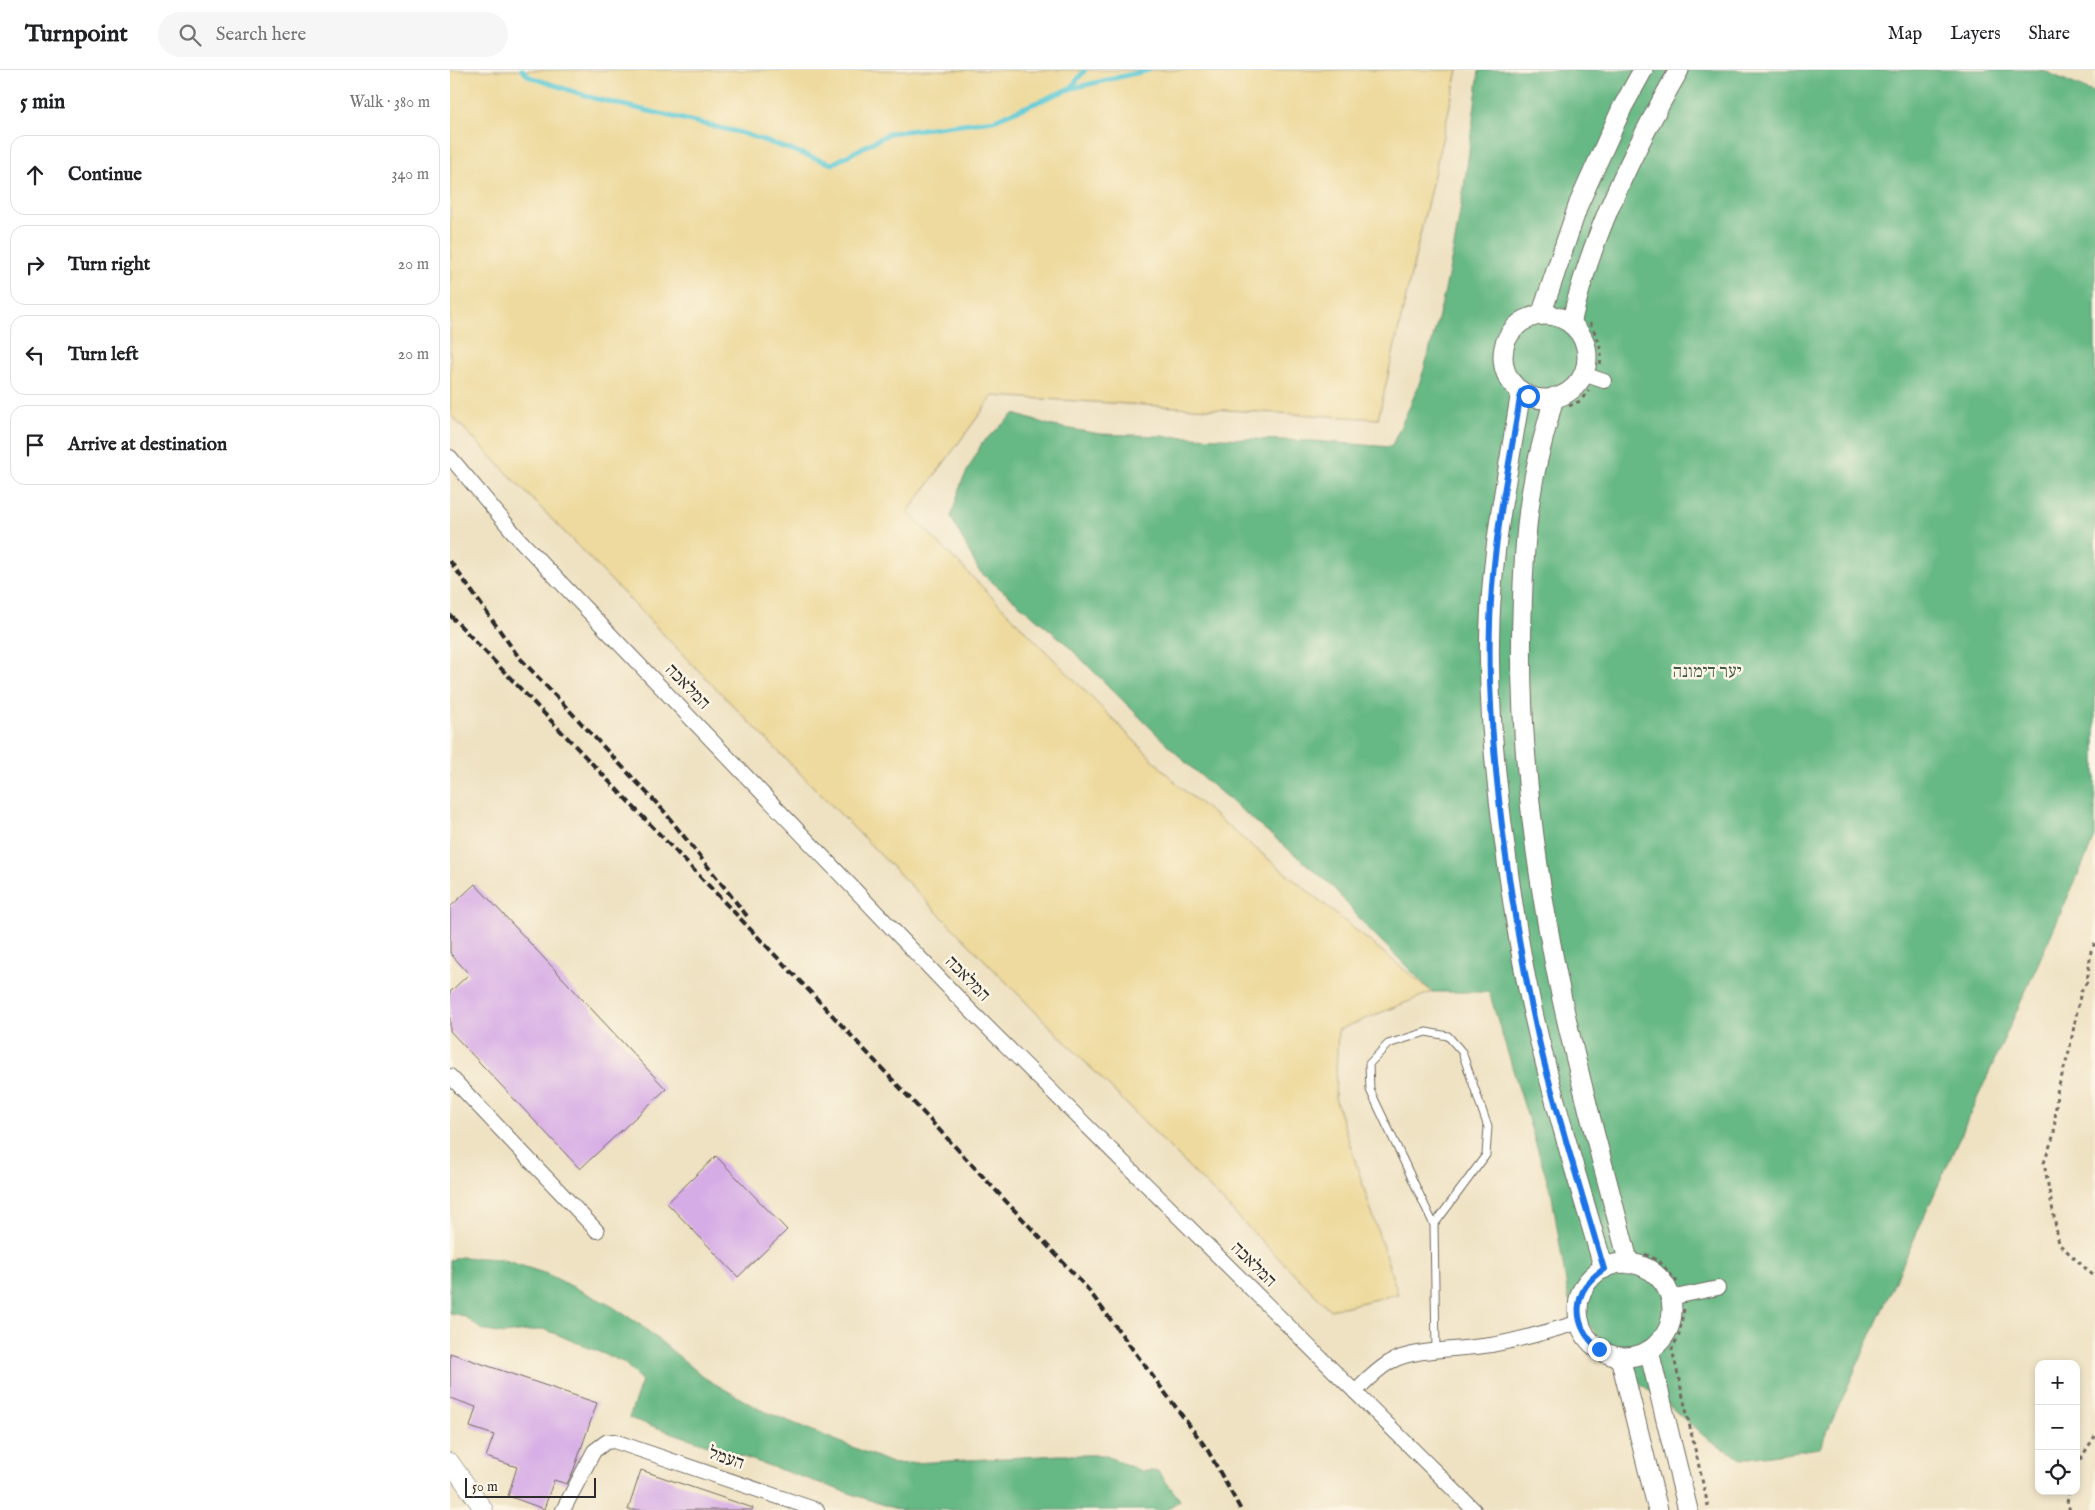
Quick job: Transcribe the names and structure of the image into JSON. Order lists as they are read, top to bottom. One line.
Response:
{"streets":{"street":["המלאכה","העמל"]},"parks":["יער דימונה"],"scale_bar":"50 m","page":{"header":"Turnpoint","search":"Search here","nav":["Map","Layers","Share"],"heading":["5 min","Walk · 380 m"],"list":[["Continue","340 m"],["Turn right","20 m"],["Turn left","20 m"],"Arrive at destination"],"map_buttons":["+","−"],"scale":"50 m"}}
